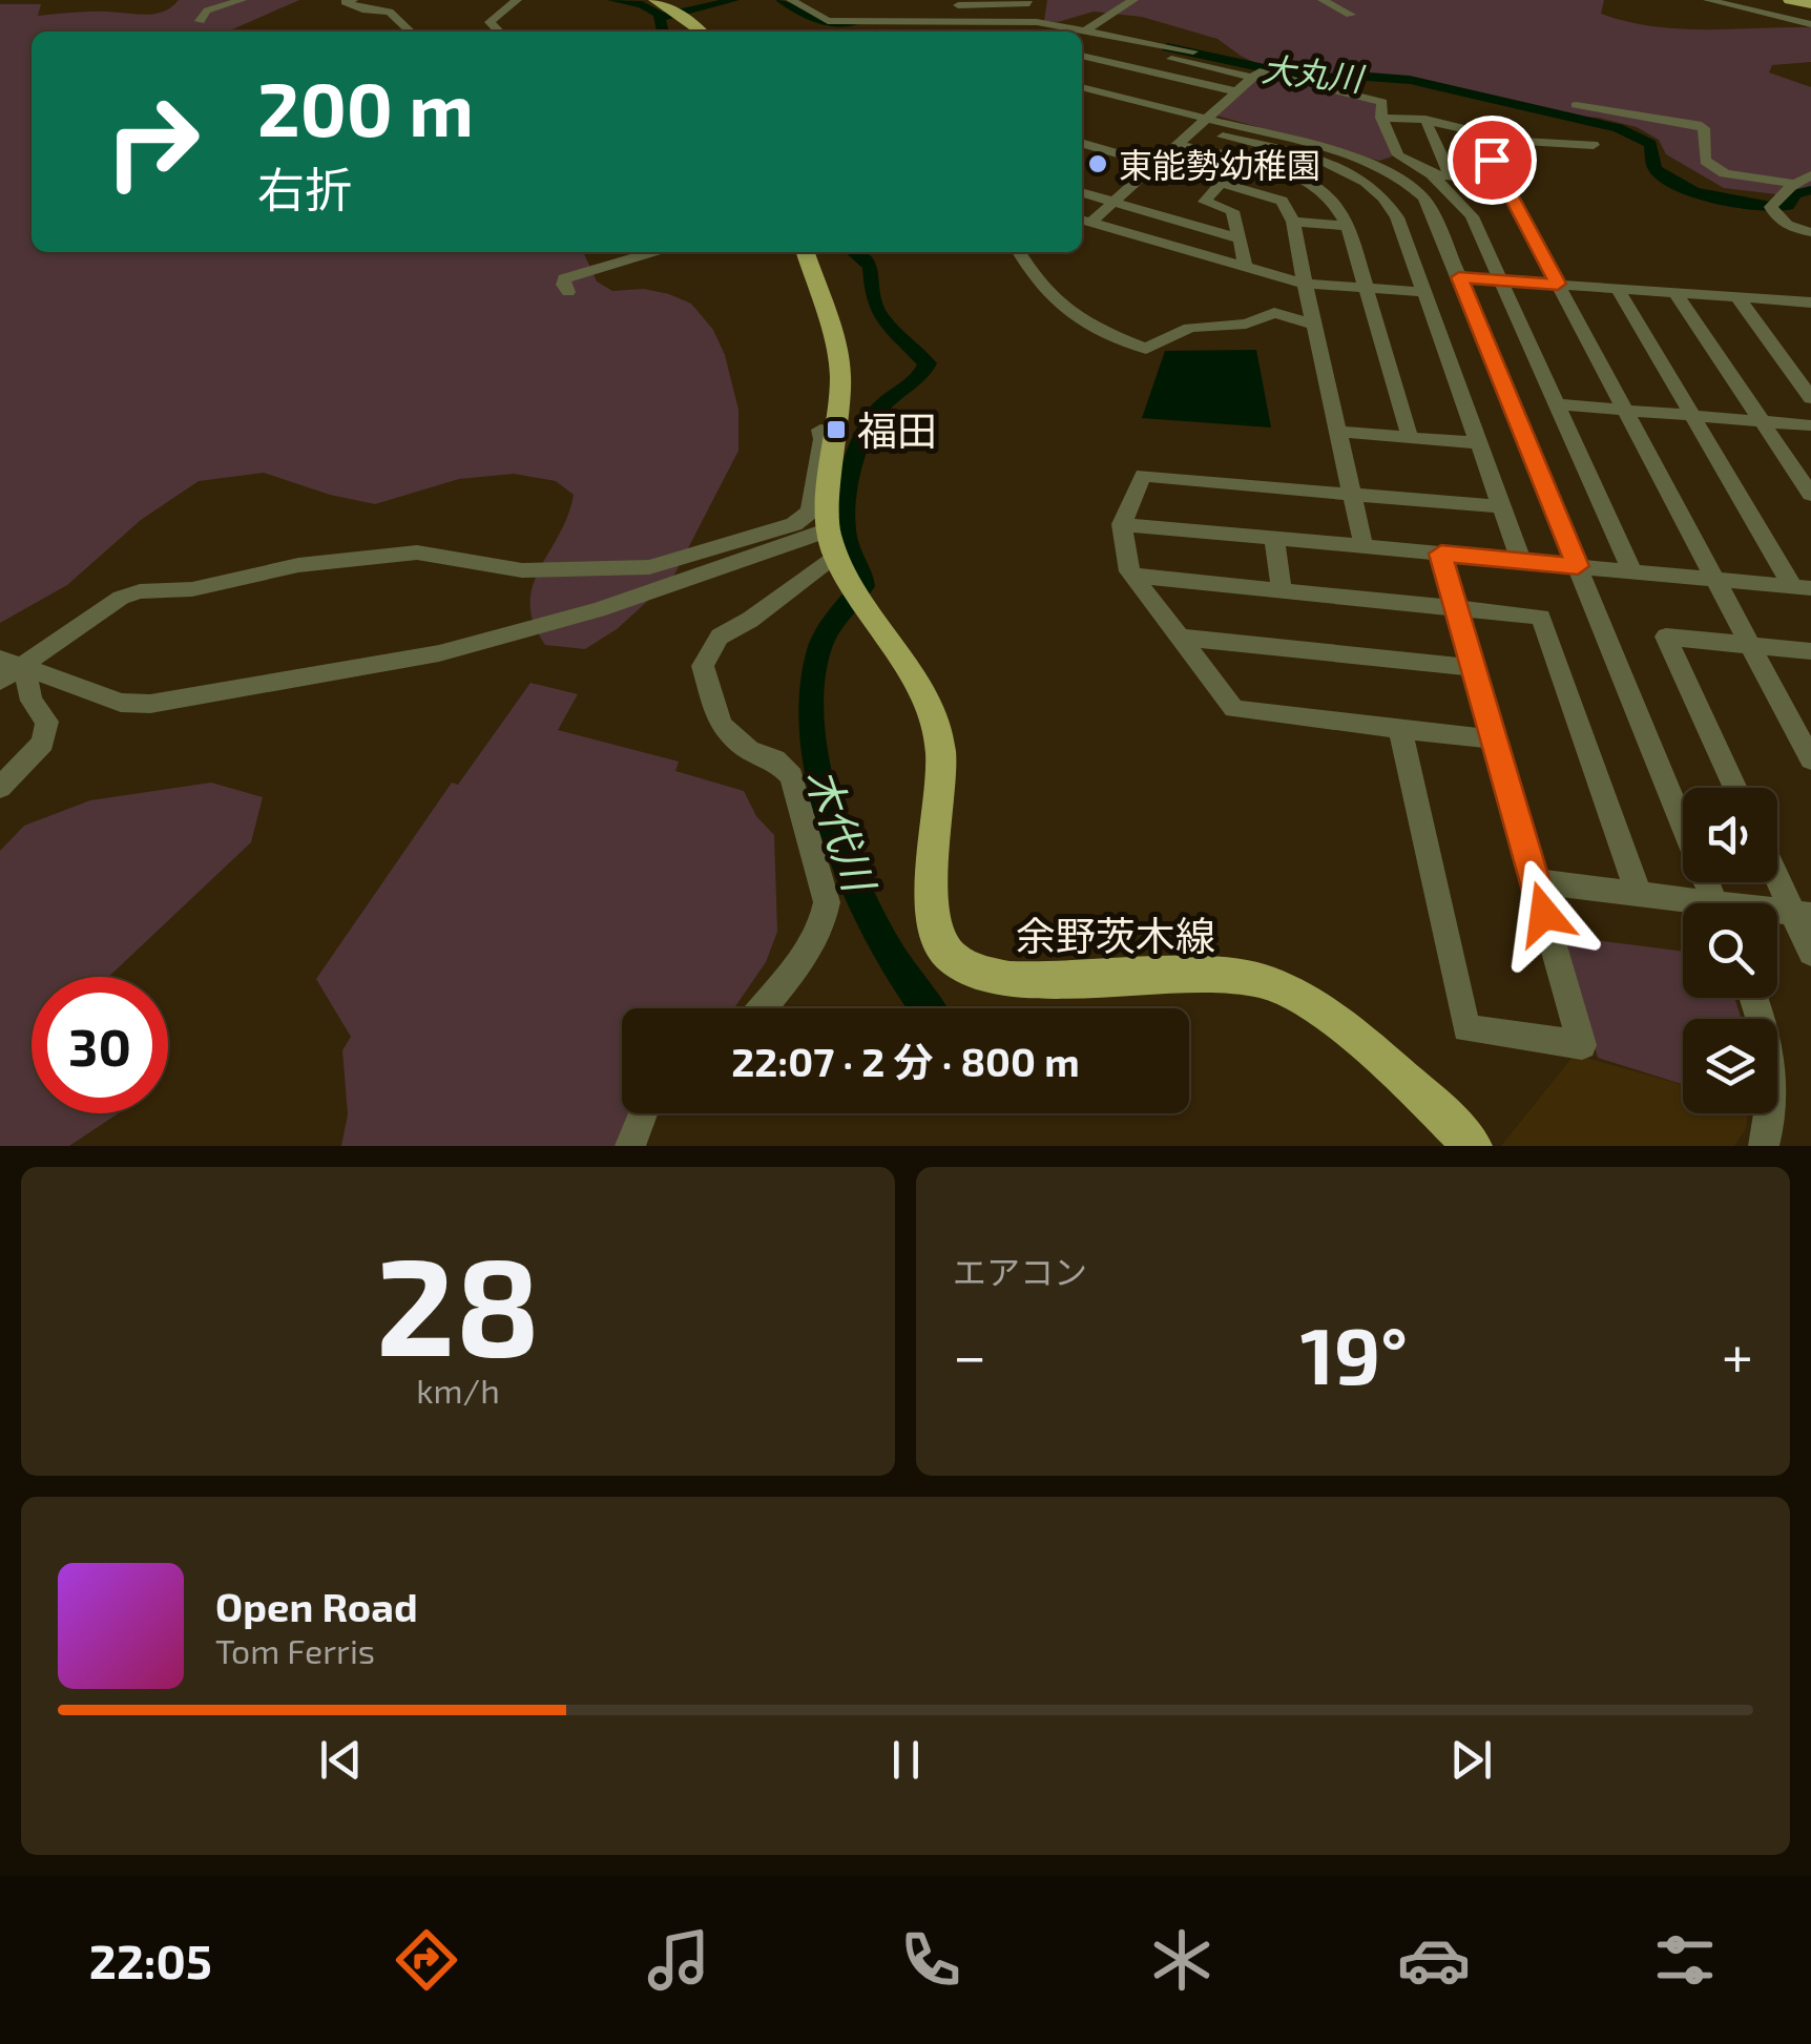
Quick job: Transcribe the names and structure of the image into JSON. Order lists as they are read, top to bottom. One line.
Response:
{"streets":{"main road":["余野茨木線"]},"water":["大丸川","木代川"],"places":{"other":["東能勢幼稚園"],"transit":["福田"]},"page":{"turn":["200 m","右折"],"limit":"30","trip":"22:07 · 2 分 · 800 m","tile":[["28","km/h"],"エアコン"],"heat":["−","19°","+"],"song":["Open Road","Tom Ferris"],"tabs":"22:05"}}
